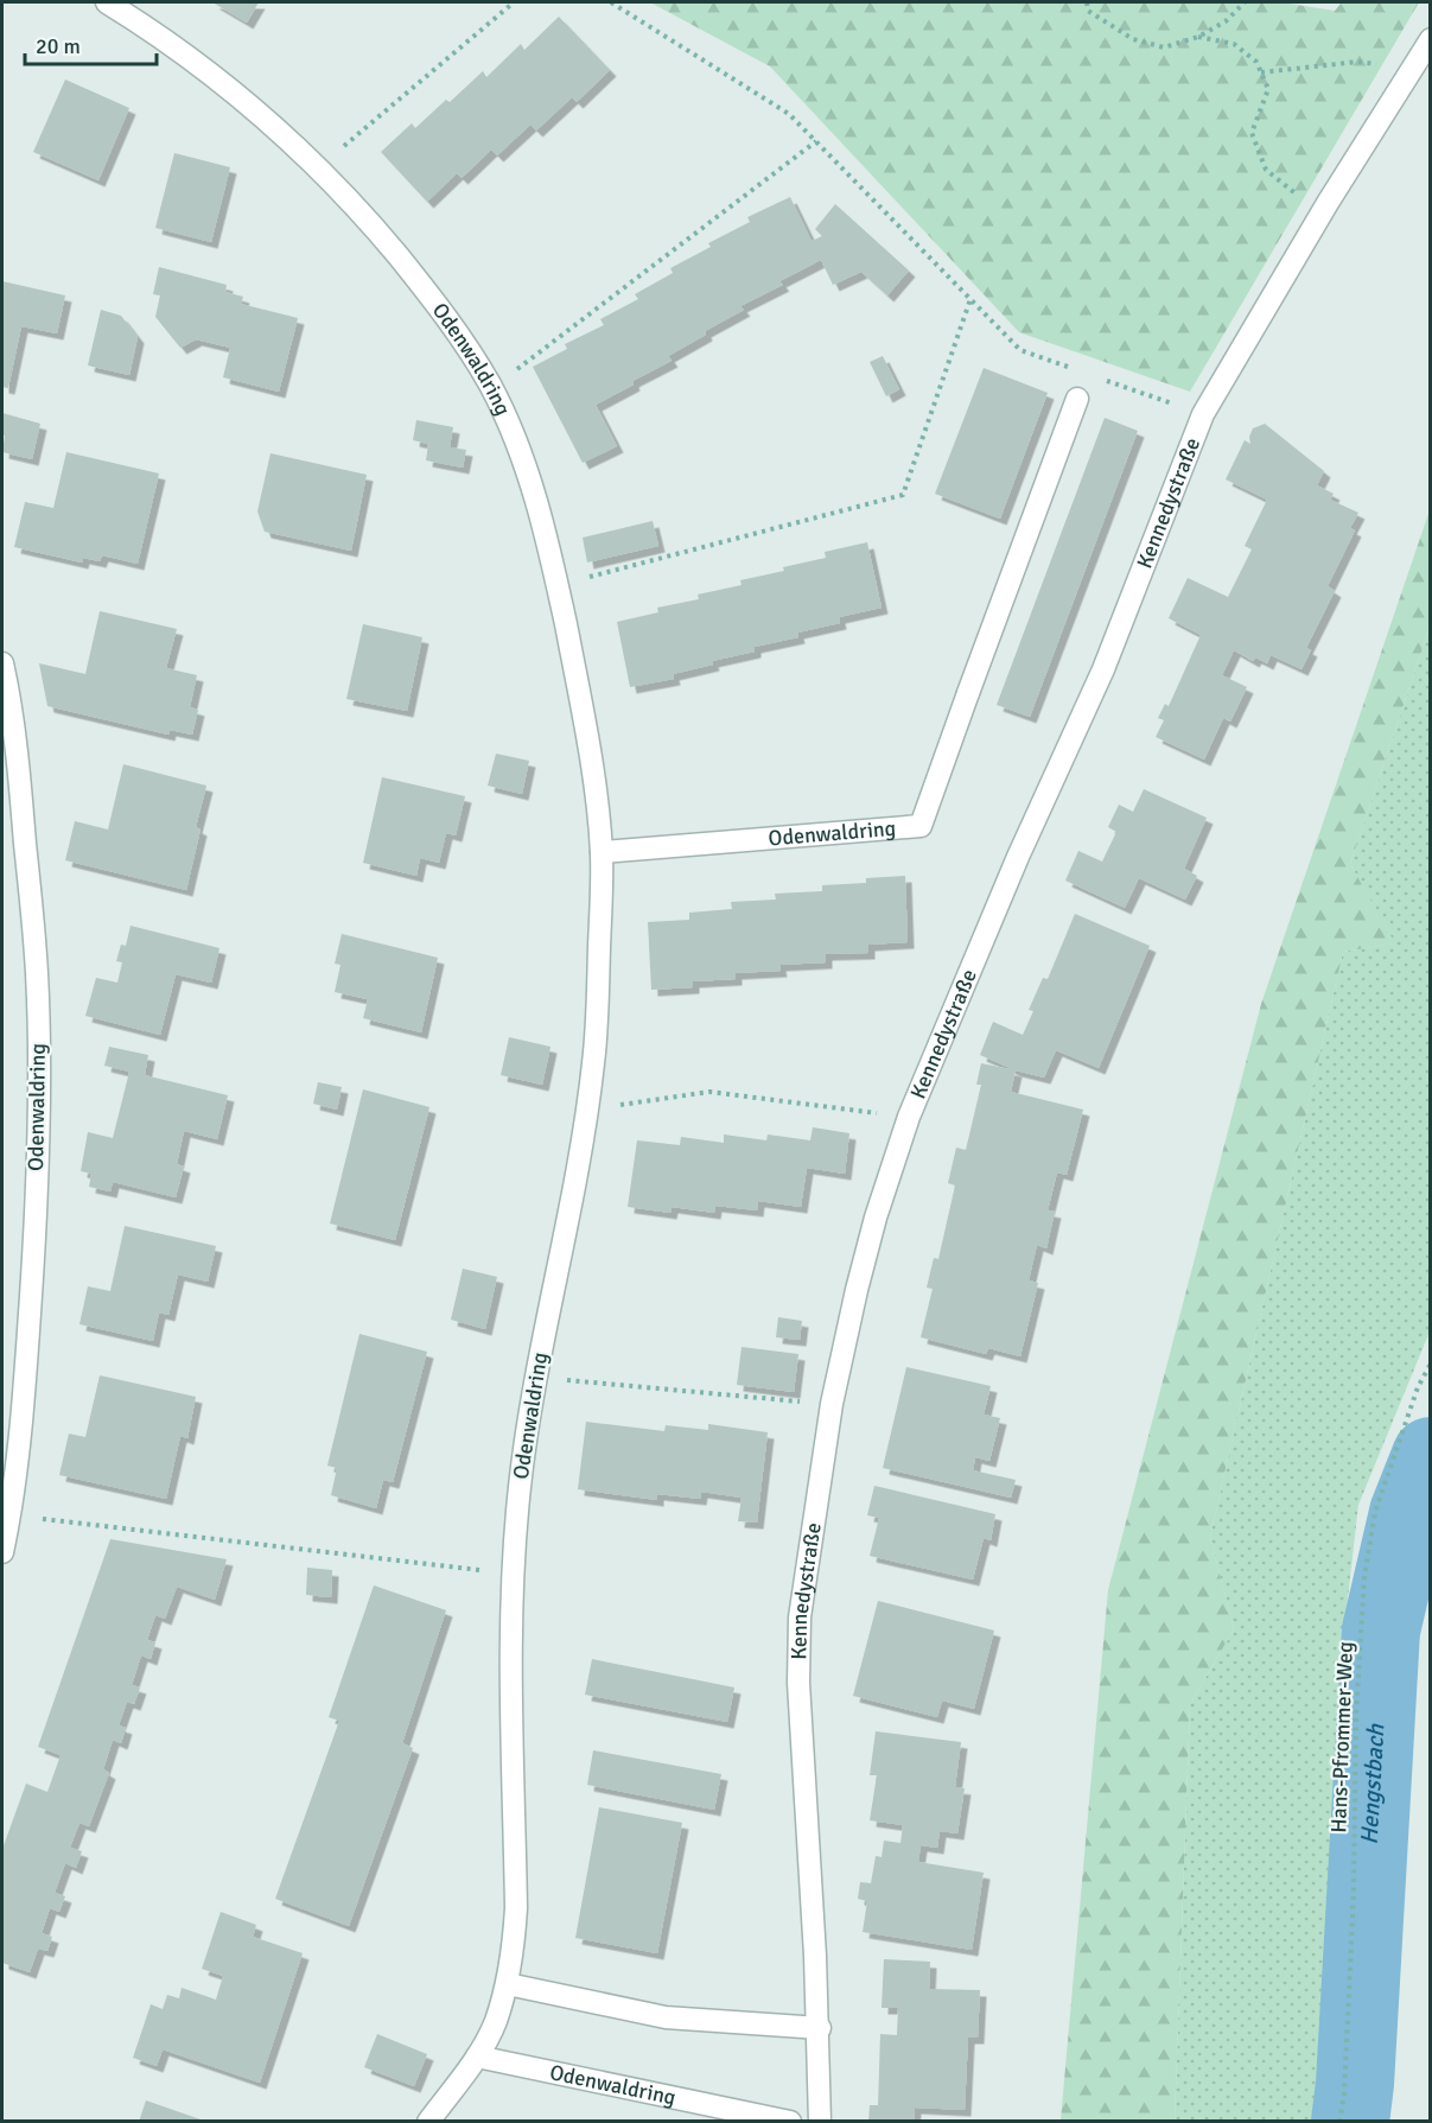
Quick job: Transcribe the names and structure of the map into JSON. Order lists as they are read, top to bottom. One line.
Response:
{"streets":{"street":["Odenwaldring","Kennedystraße"],"path":["Hans-Pfrommer-Weg"]},"water":["Hengstbach"],"scale_bar":"20 m"}
